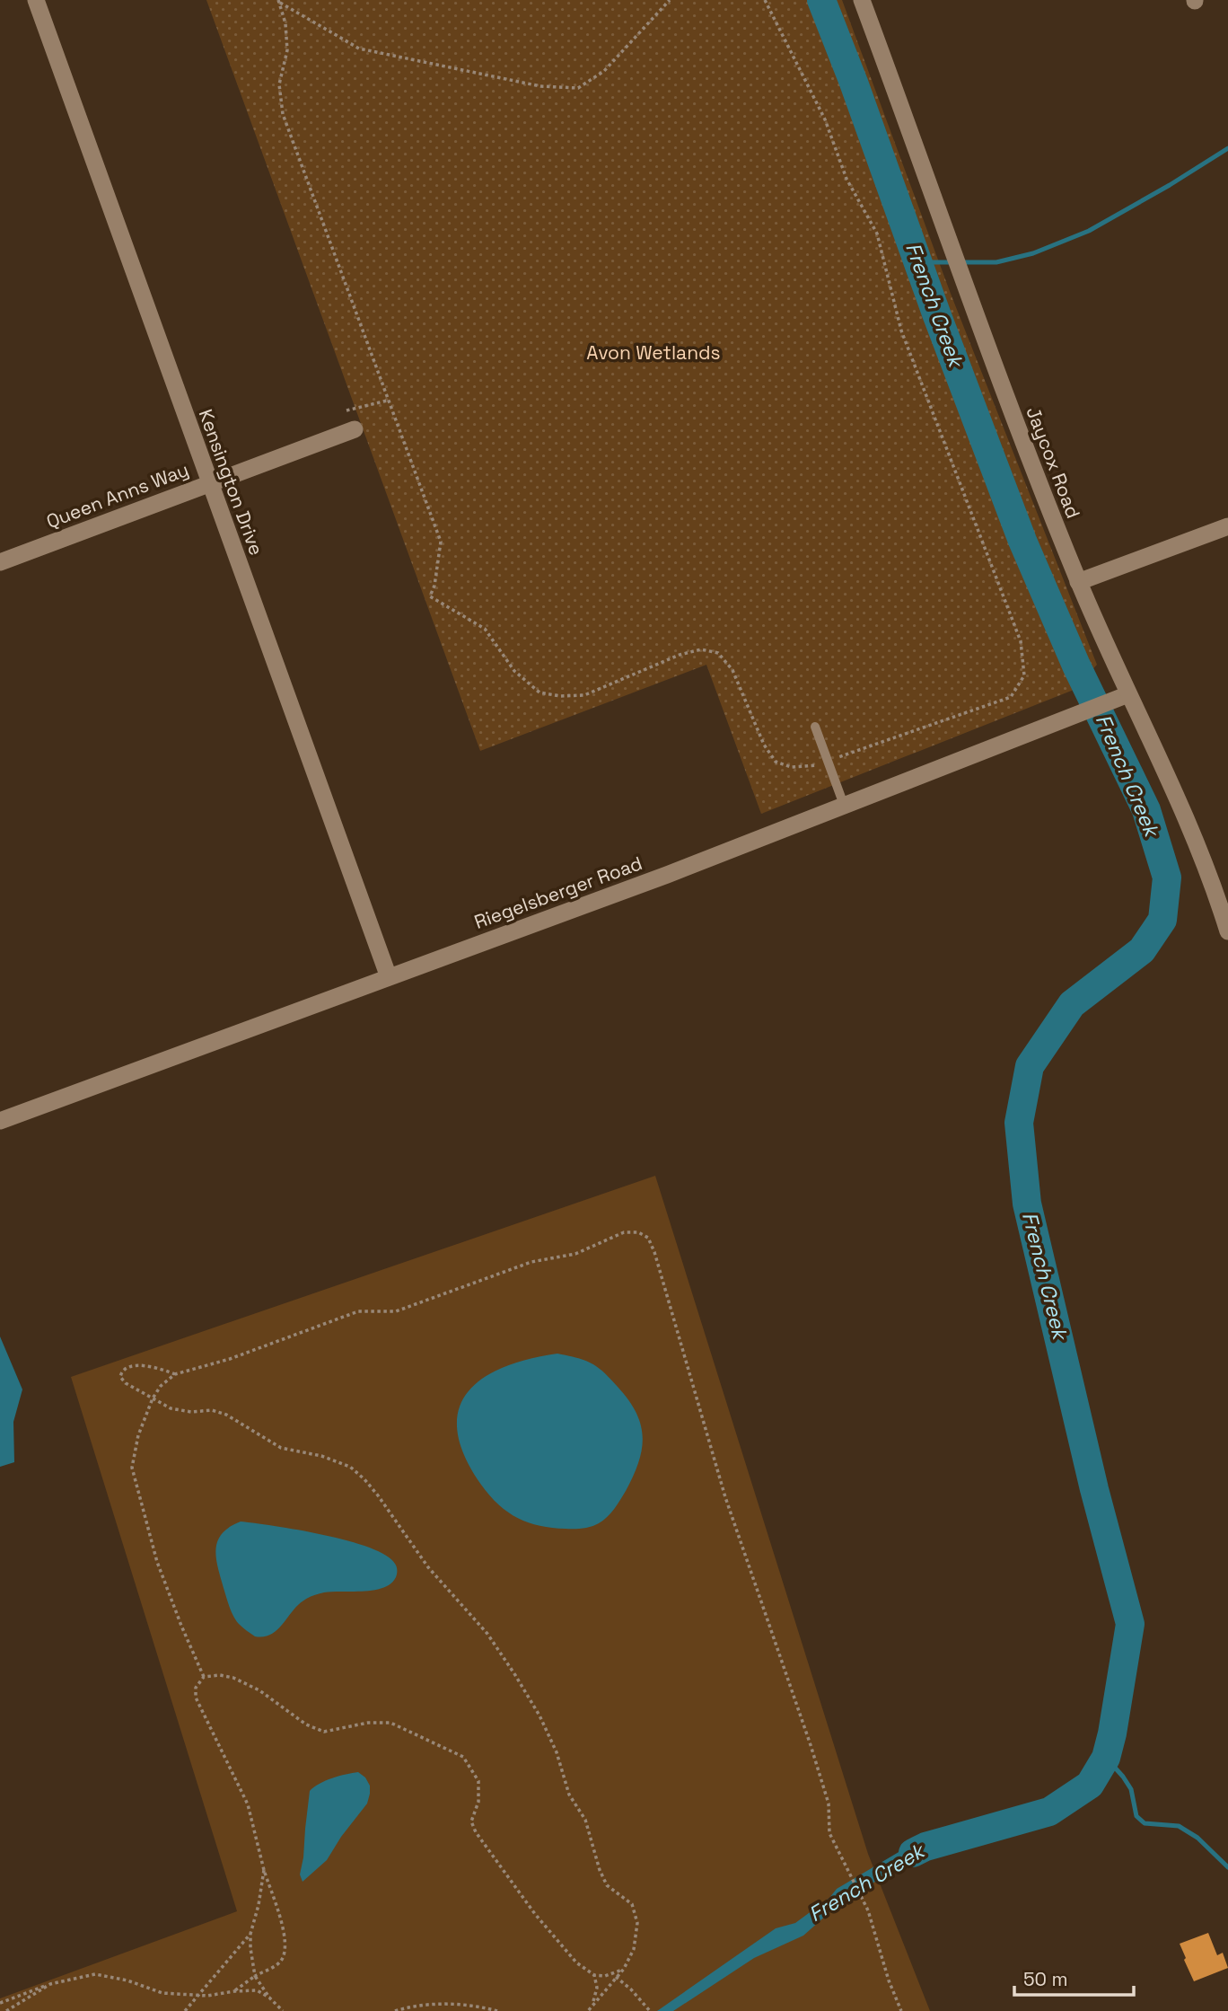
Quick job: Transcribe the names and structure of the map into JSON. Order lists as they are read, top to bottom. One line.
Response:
{"streets":{"street":["Jaycox Road","Kensington Drive","Queen Anns Way","Riegelsberger Road"]},"crossings":[["Jaycox Road","Riegelsberger Road"],["Kensington Drive","Queen Anns Way"],["Kensington Drive","Riegelsberger Road"]],"water":["French Creek"],"parks":["Avon Wetlands"],"scale_bar":"50 m"}
